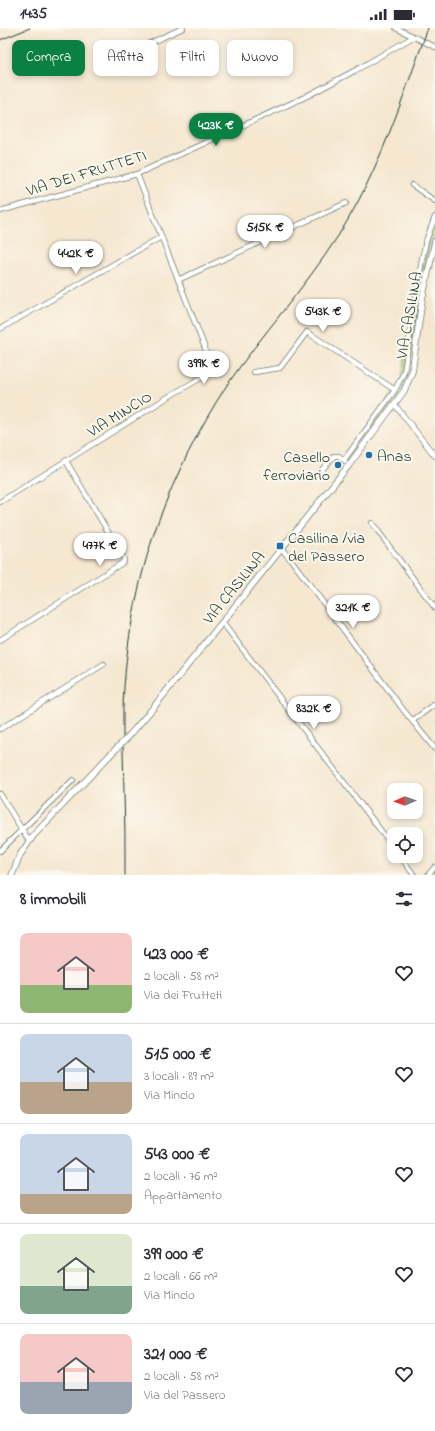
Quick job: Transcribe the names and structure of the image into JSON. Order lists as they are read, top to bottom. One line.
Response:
{"streets":{"main road":["VIA CASILINA"],"street":["VIA DEI FRUTTETI","VIA MINCIO"]},"crossings":[["VIA DEI FRUTTETI","VIA MINCIO"]],"places":{"other":["Anas","Casello ferroviario"],"transit":["Casilina /via del Passero"]},"north":"left","page":{"status":"14:35","chip":["Compra","Affitta","Filtri","Nuovo"],"price":["423K €","515K €","442K €","543K €","399K €","477K €","321K €","832K €"],"heading":"8 immobili","list":[{"name":"423 000 €","note":"2 locali · 58 m² · Via dei Frutteti"},{"name":"515 000 €","note":"3 locali · 89 m² · Via Mincio"},{"name":"543 000 €","note":"2 locali · 76 m² · Appartamento"},{"name":"399 000 €","note":"2 locali · 66 m² · Via Mincio"},{"name":"321 000 €","note":"2 locali · 58 m² · Via del Passero"}]}}
